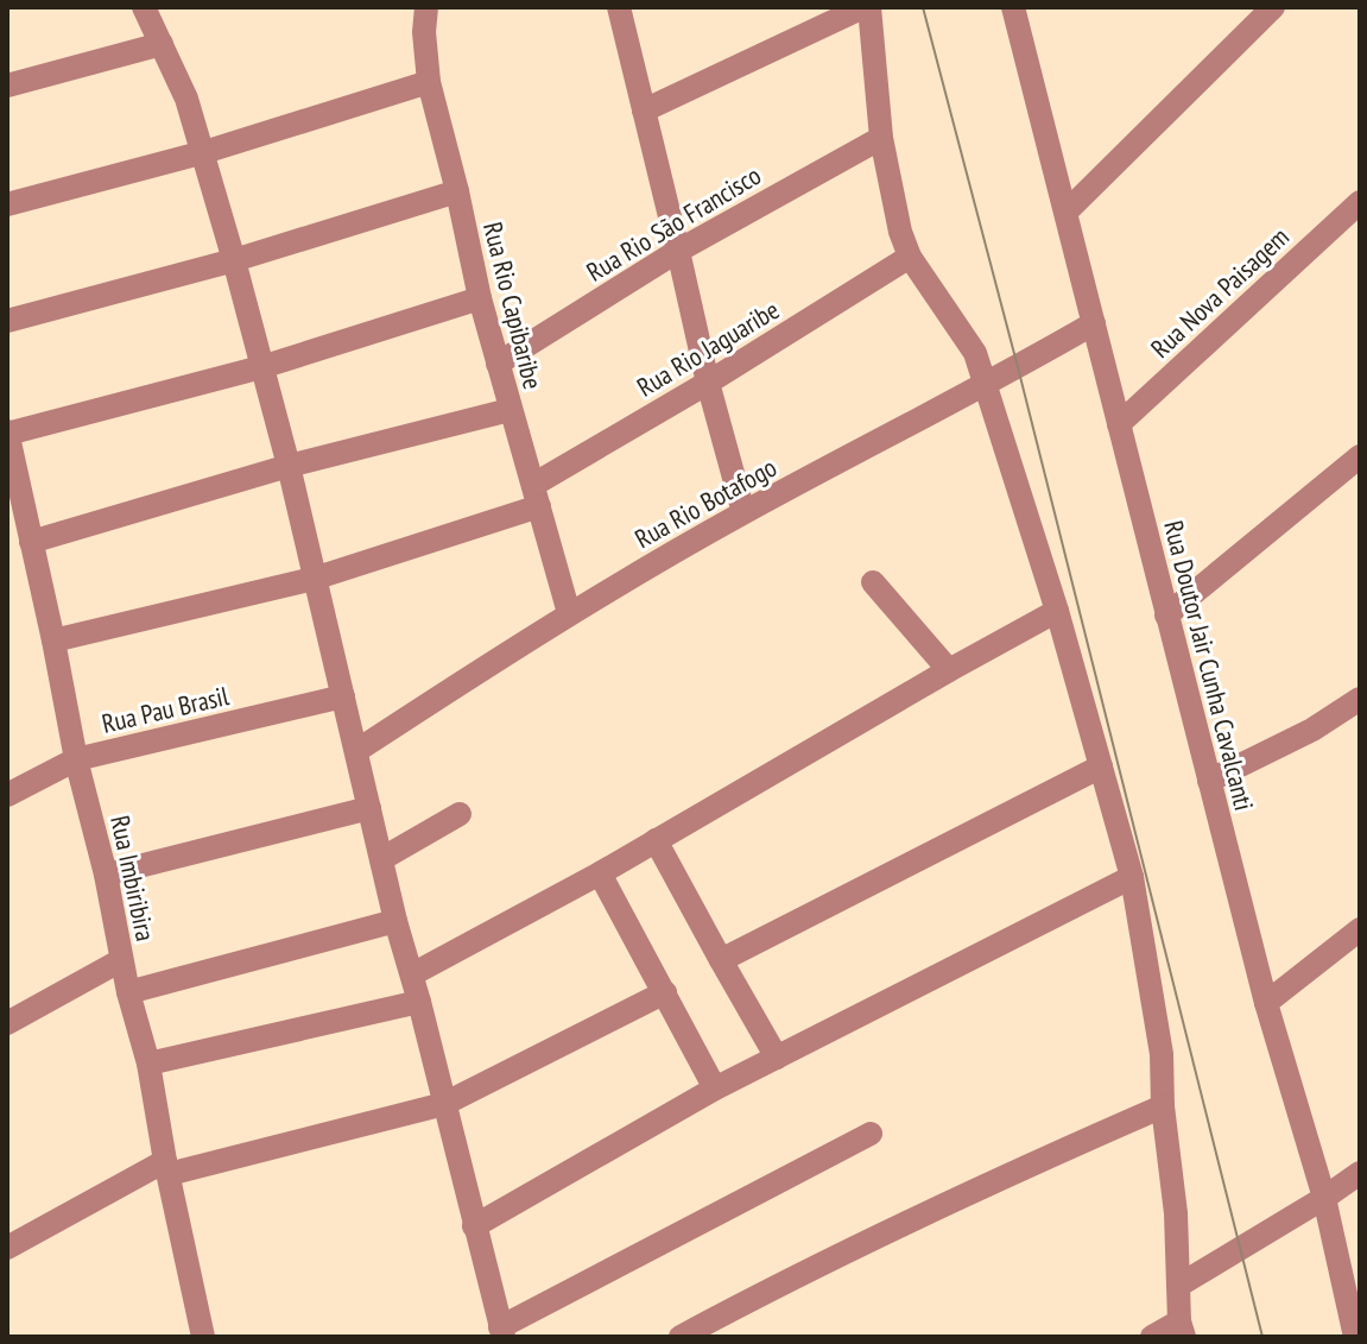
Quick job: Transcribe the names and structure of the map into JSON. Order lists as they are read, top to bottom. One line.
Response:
{"streets":{"street":["Rua Rio São Francisco","Rua Nova Paisagem","Rua Rio Capibaribe","Rua Rio Jaguaribe","Rua Rio Botafogo","Rua Doutor Jair Cunha Cavalcanti","Rua Pau Brasil","Rua Imbiribira"]},"crossings":[["Rua Rio São Francisco","Rua Rio Capibaribe"],["Rua Nova Paisagem","Rua Doutor Jair Cunha Cavalcanti"],["Rua Rio Capibaribe","Rua Rio Jaguaribe"],["Rua Rio Capibaribe","Rua Rio Botafogo"],["Rua Rio Jaguaribe","Rua Imbiribira"],["Rua Rio Botafogo","Rua Doutor Jair Cunha Cavalcanti"],["Rua Pau Brasil","Rua Imbiribira"]]}
